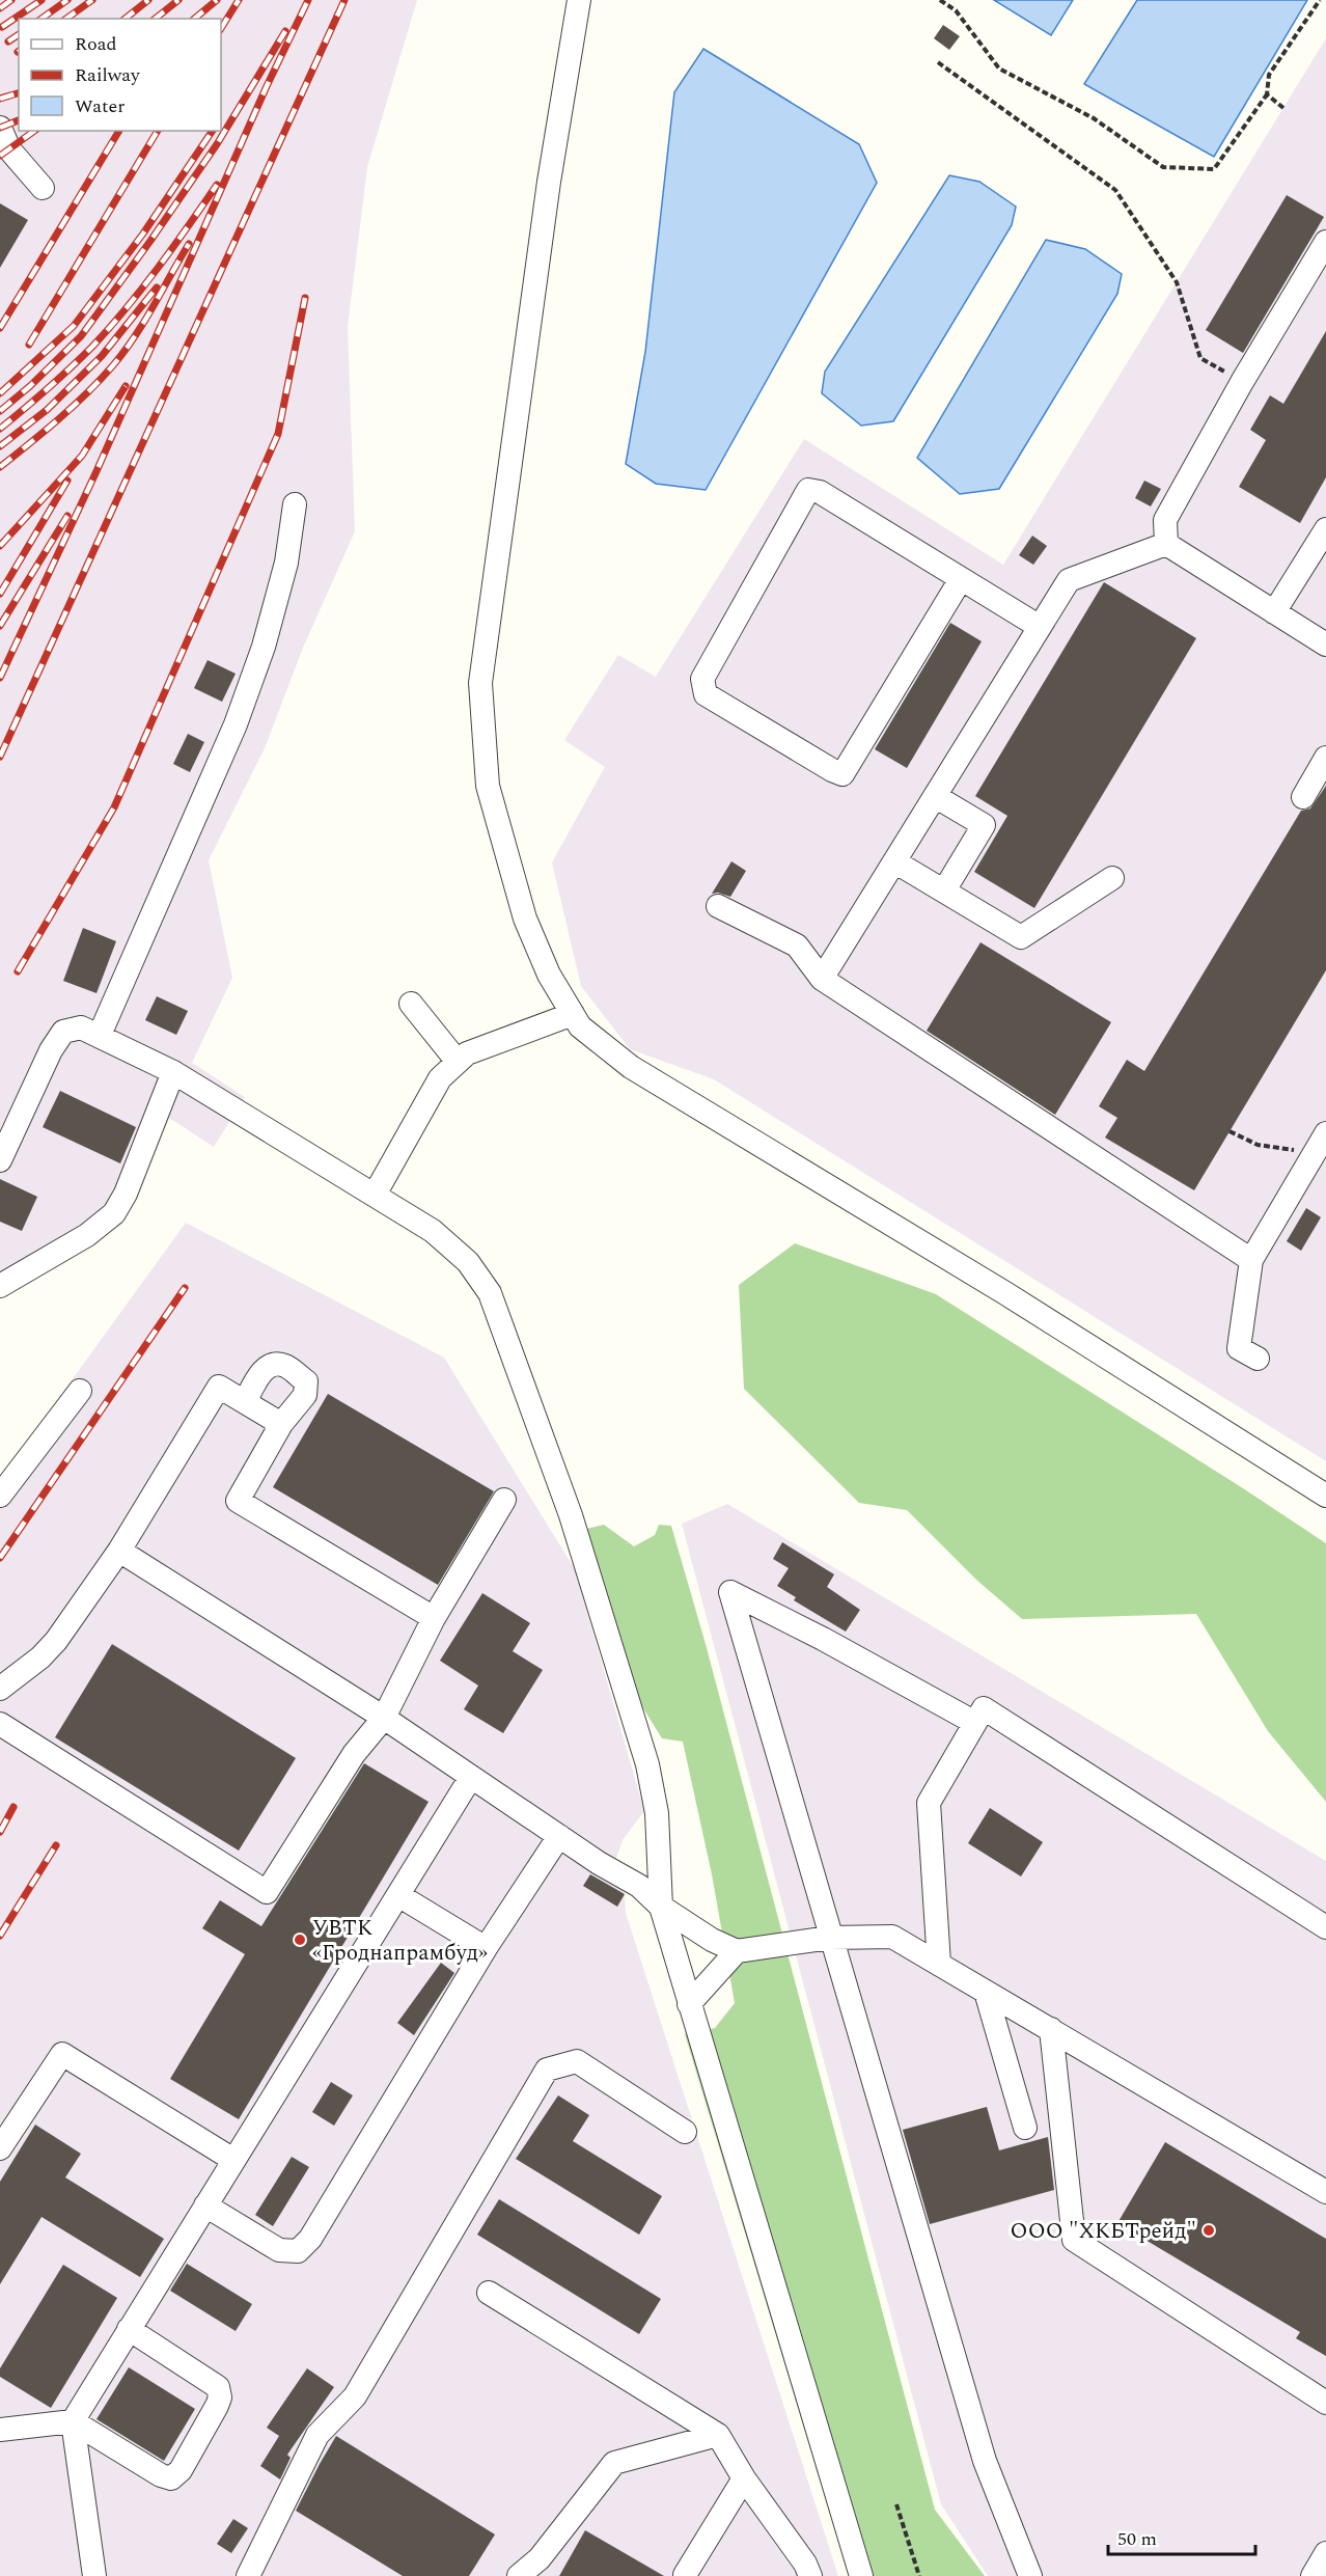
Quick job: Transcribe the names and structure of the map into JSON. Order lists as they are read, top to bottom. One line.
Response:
{"places":["УВТК «Гроднапрамбуд»","ООО \"ХКБТрейд\""],"legend":["Road","Railway","Water"],"scale_bar":"50 m"}
